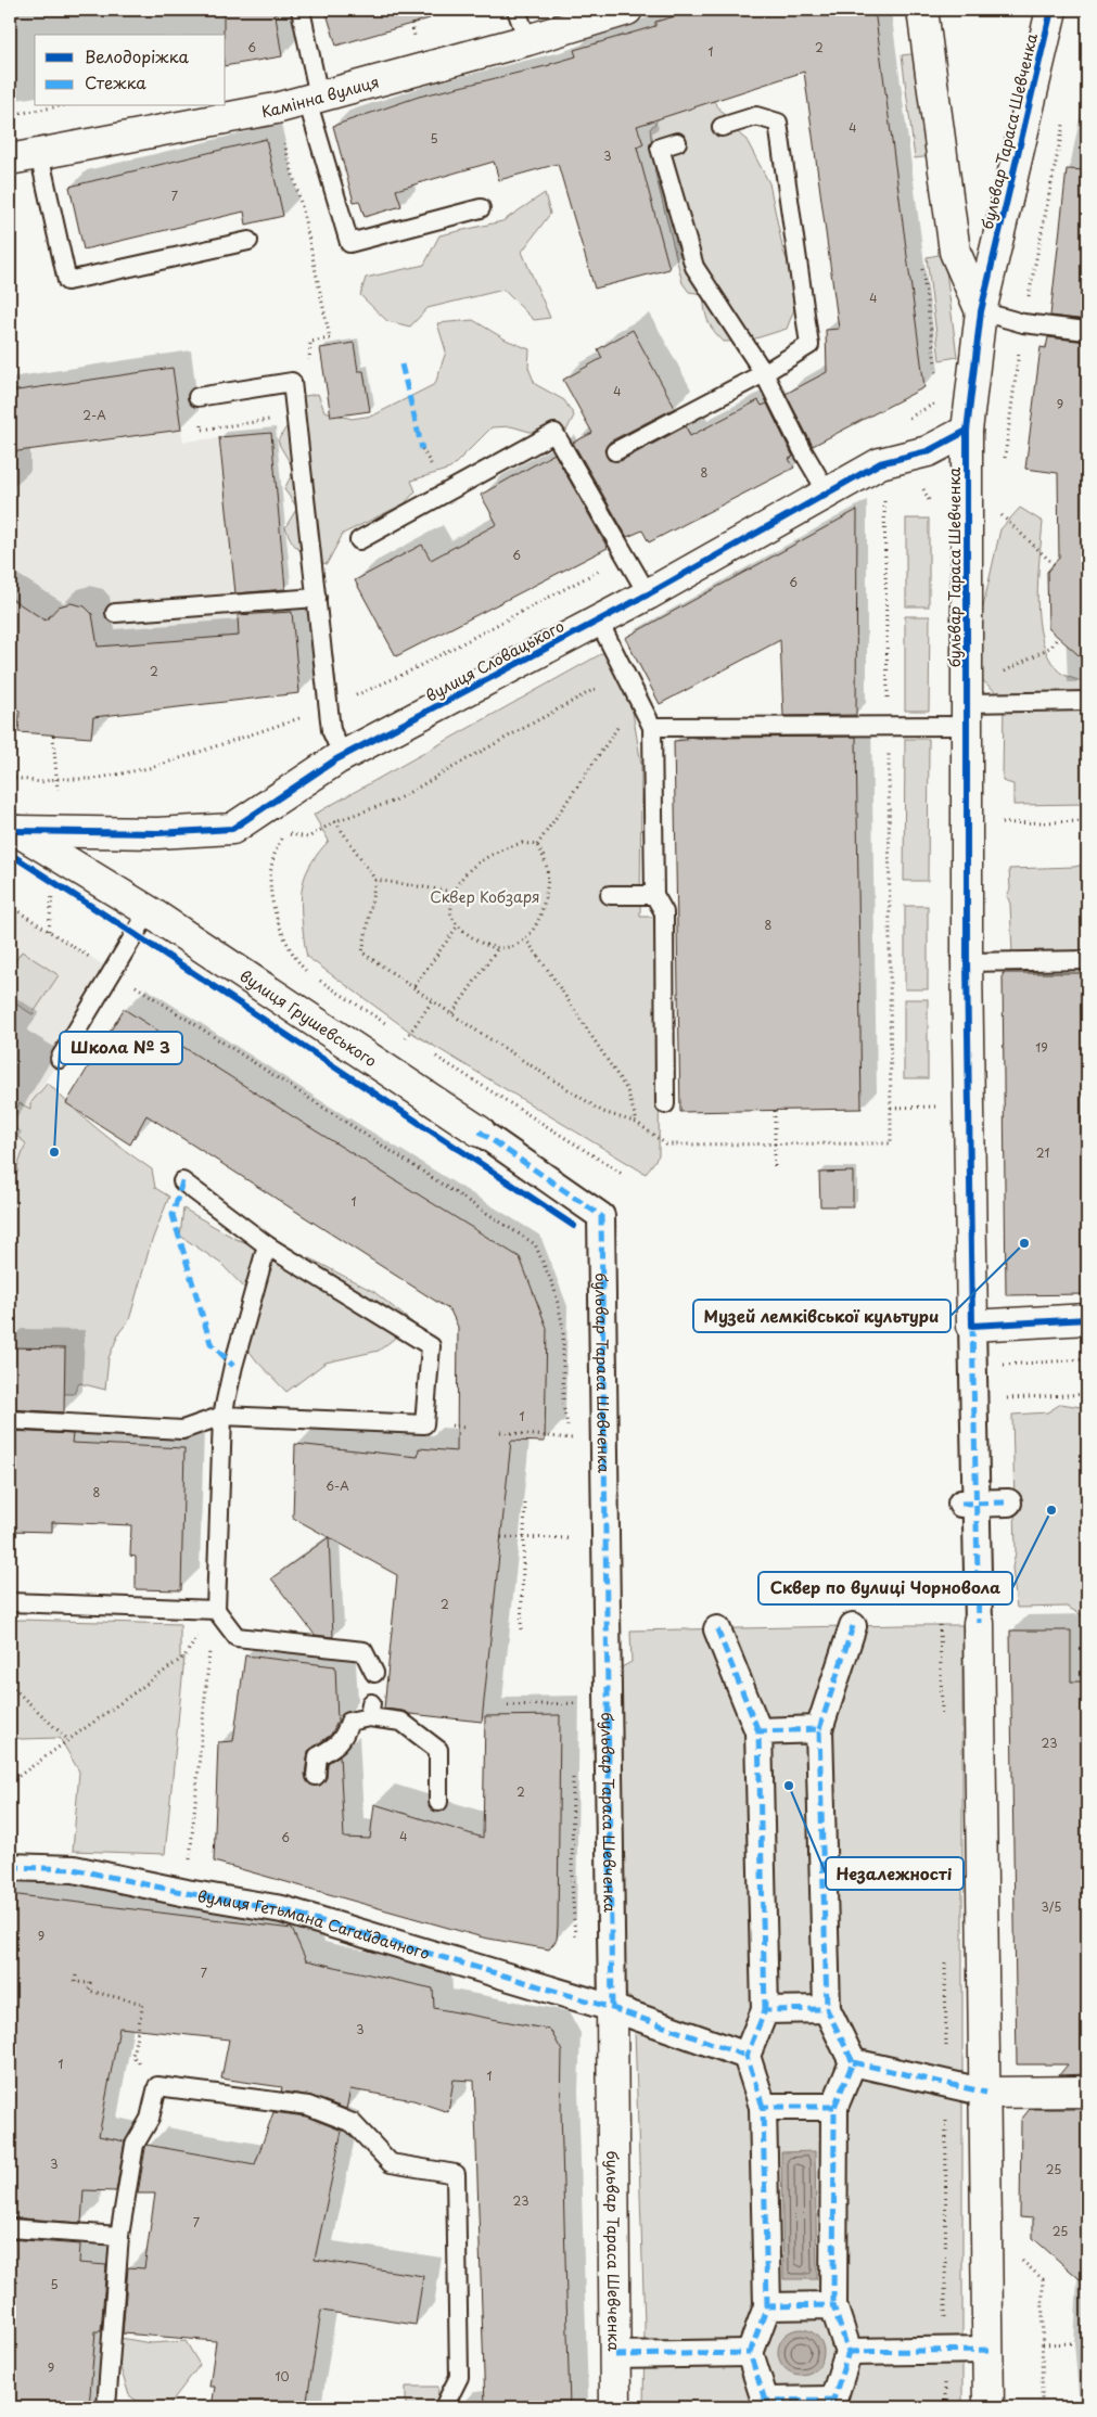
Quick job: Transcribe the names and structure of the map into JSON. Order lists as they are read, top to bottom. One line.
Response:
{"streets":{"street":["Камінна вулиця","бульвар Тараса Шевченка","вулиця Словацького","вулиця Грушевського","вулиця Гетьмана Сагайдачного"]},"crossings":[["бульвар Тараса Шевченка","вулиця Словацького"],["бульвар Тараса Шевченка","вулиця Грушевського"],["бульвар Тараса Шевченка","вулиця Гетьмана Сагайдачного"],["вулиця Словацького","вулиця Грушевського"]],"parks":["Сквер Кобзаря"],"places":["Школа № 3","Музей лемківської культури","Сквер по вулиці Чорновола","Незалежності"],"house_numbers":["6","2","1","4","5","3","7","4","4","9","2-А","8","6","6","2","8","19","21","1","1","6-А","8","2","23","2","4","6","3/5","9","7","3","1","1","3","25","23","7","25","5","9","10"],"legend":["Велодоріжка","Стежка"]}
